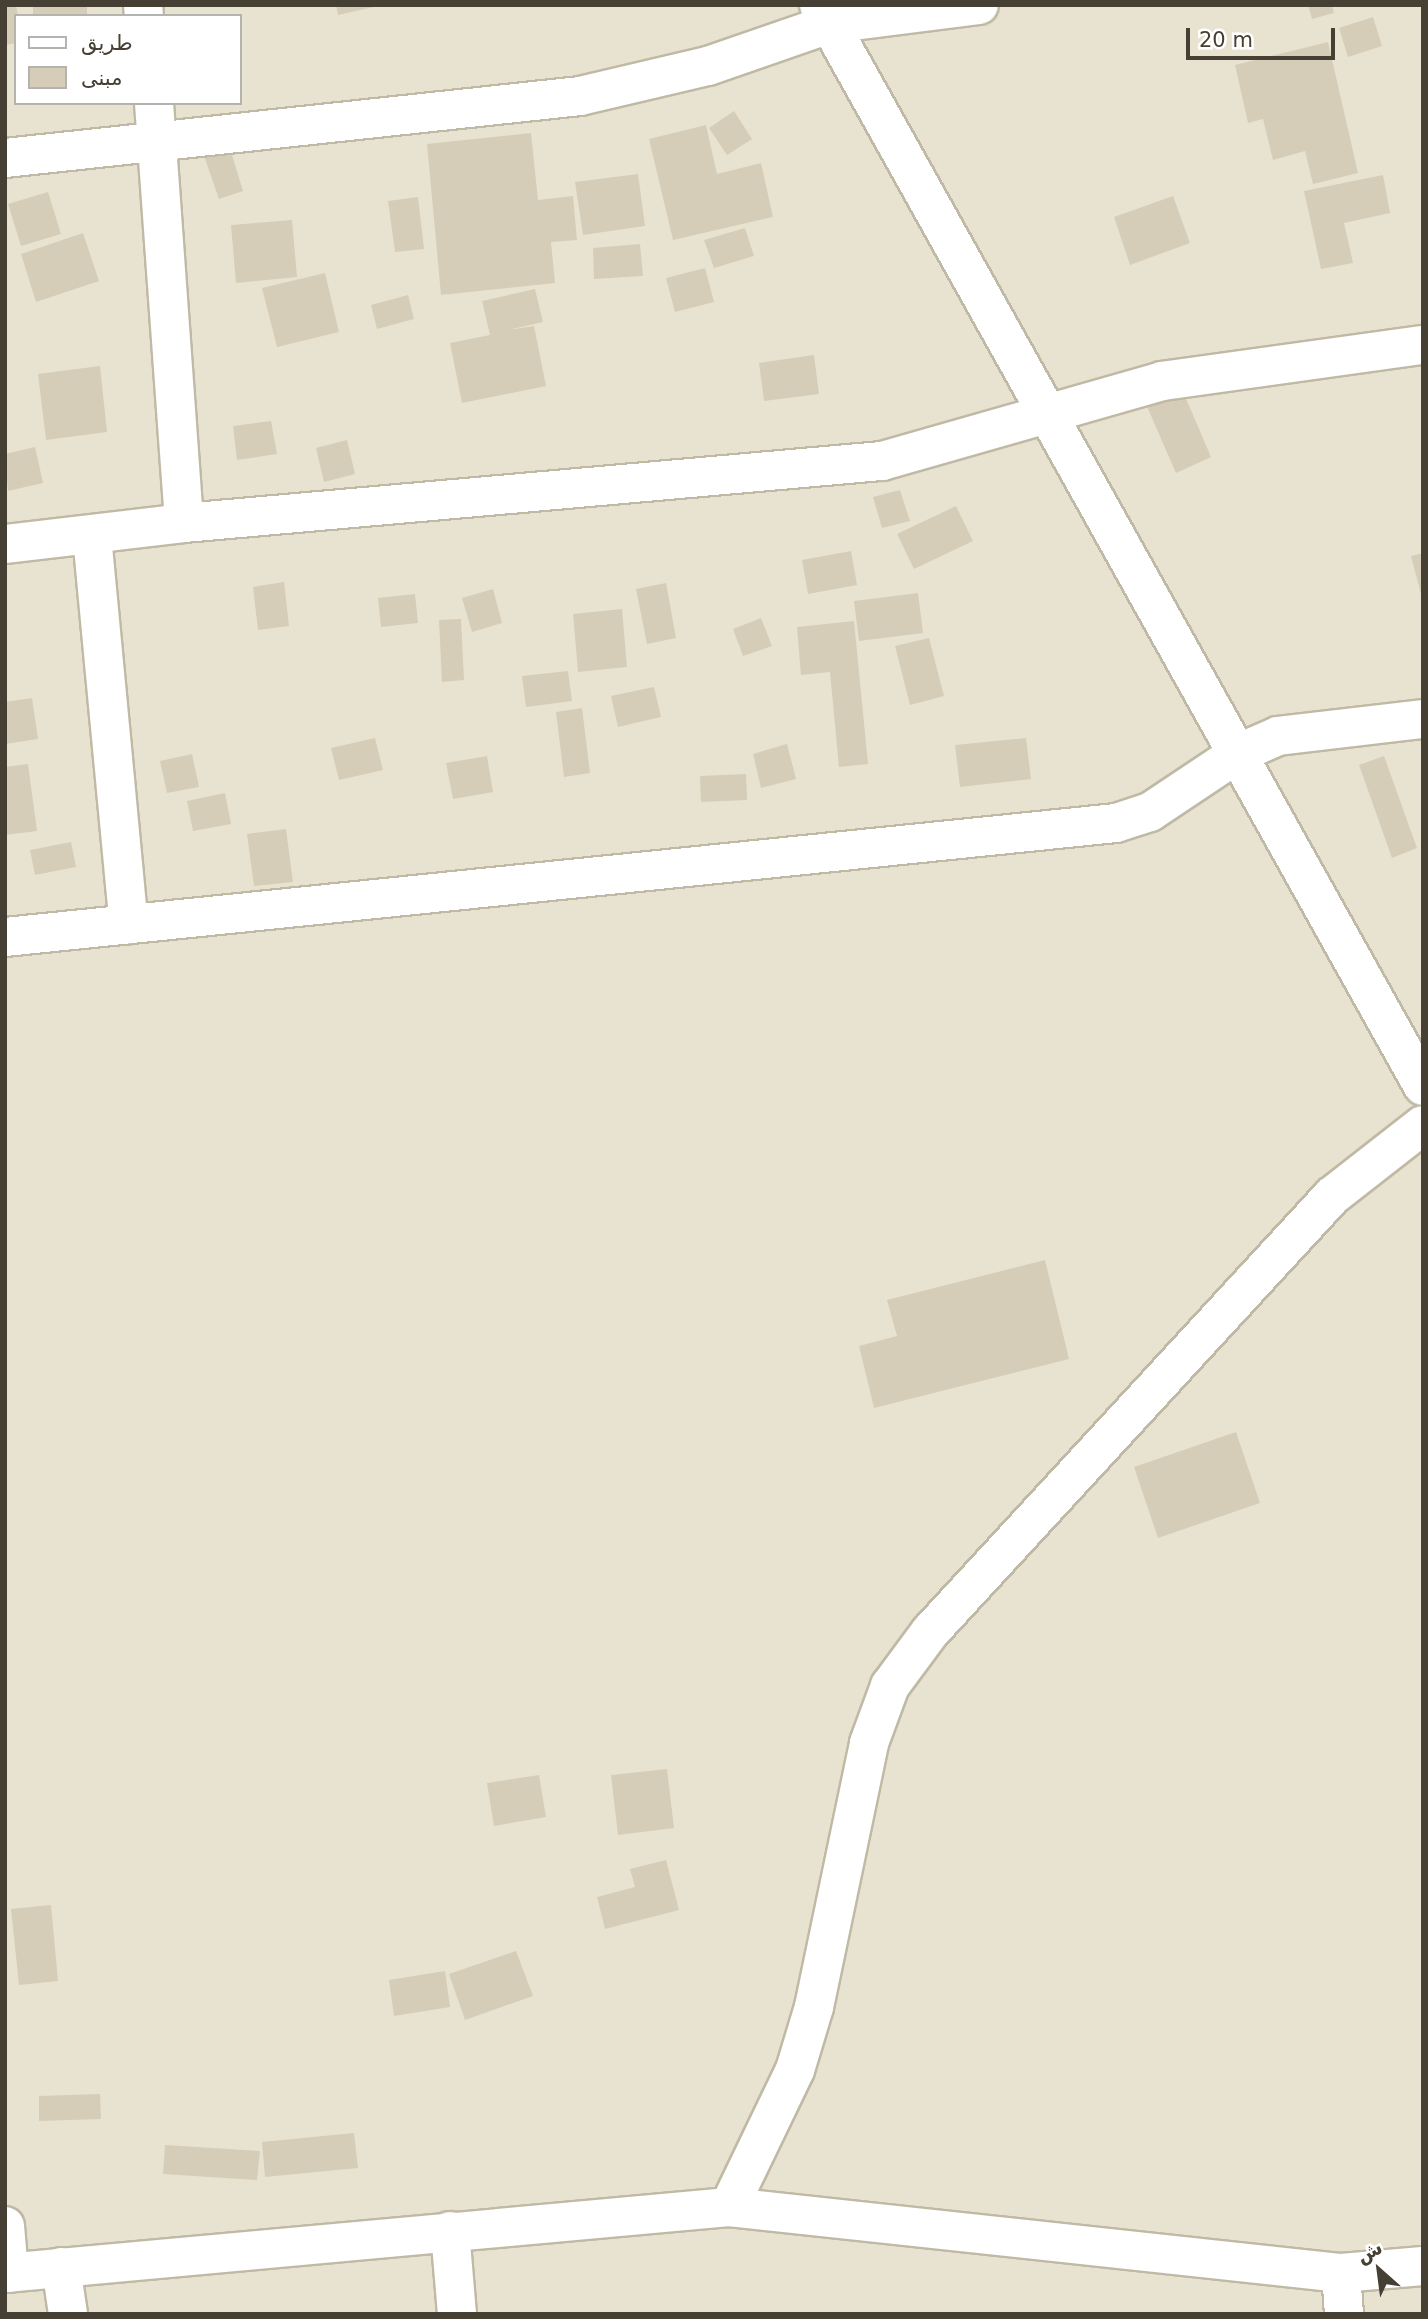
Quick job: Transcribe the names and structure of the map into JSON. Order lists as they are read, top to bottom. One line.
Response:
{"legend":["طريق","مبنى"],"scale_bar":"20 m","north":"top left"}
